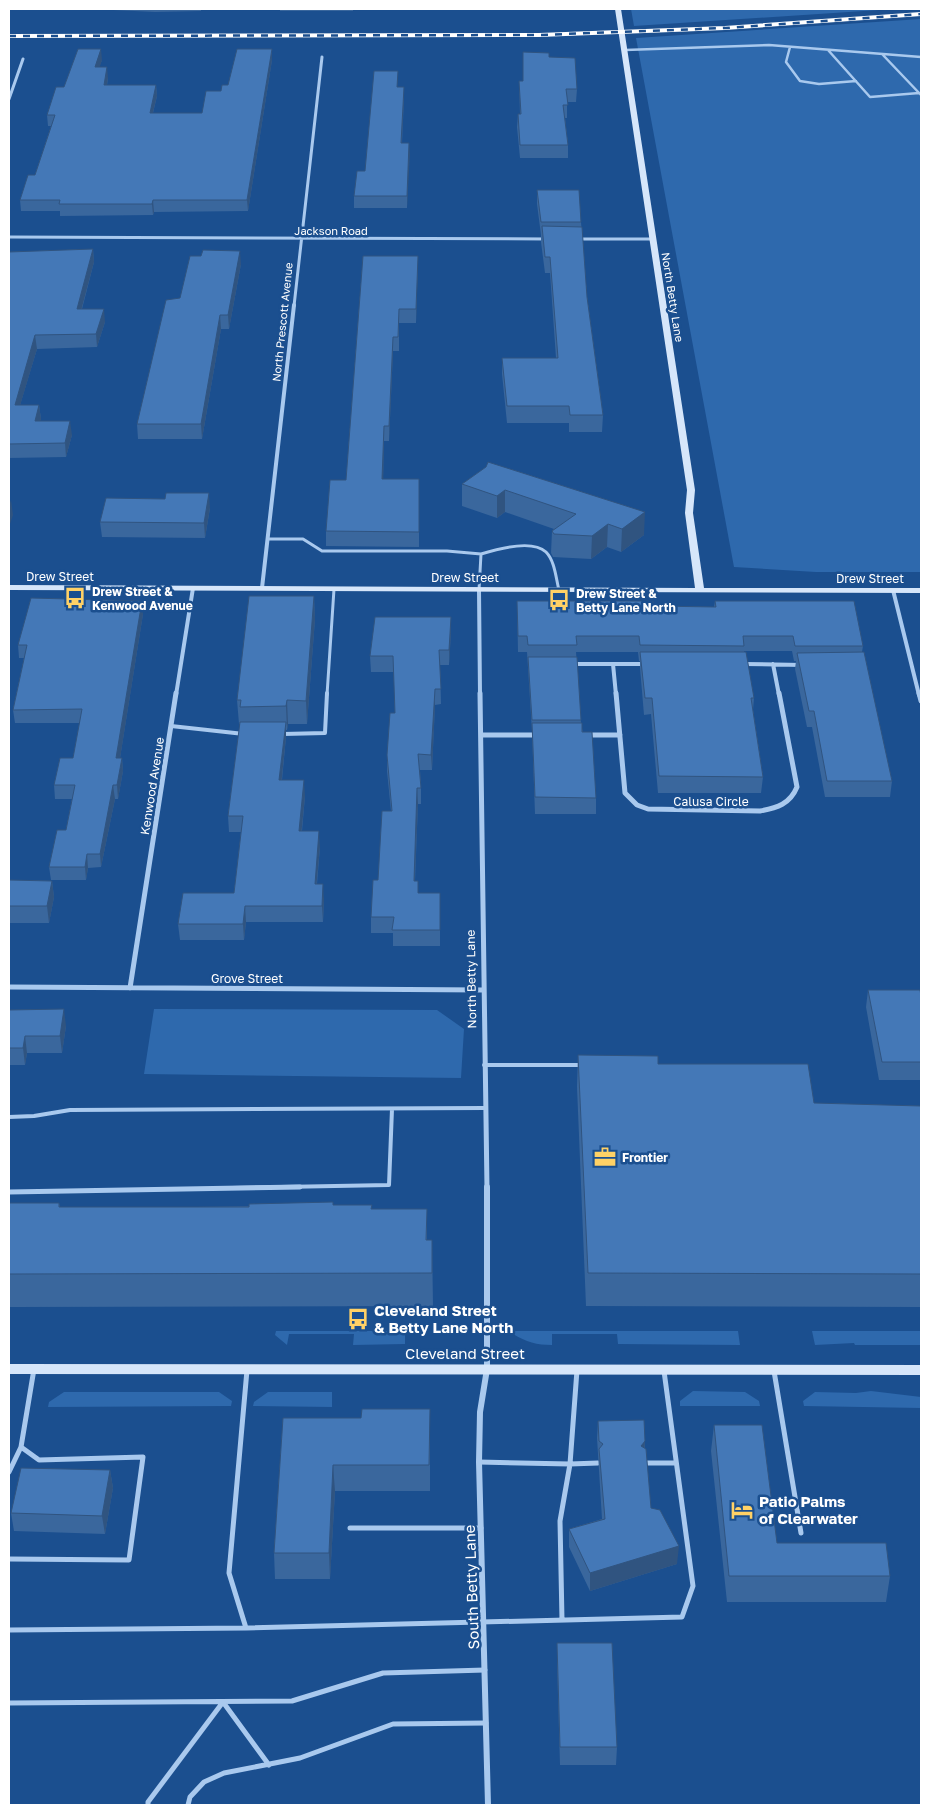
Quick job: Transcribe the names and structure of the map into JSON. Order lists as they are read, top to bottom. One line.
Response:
{"streets":{"street":["Jackson Road","North Betty Lane","North Prescott Avenue","Drew Street","Kenwood Avenue","Calusa Circle","Grove Street","Cleveland Street","South Betty Lane"]},"crossings":[["Jackson Road","North Prescott Avenue"],["North Betty Lane","Drew Street"],["North Betty Lane","Grove Street"],["North Betty Lane","Cleveland Street"],["North Betty Lane","South Betty Lane"],["North Prescott Avenue","Drew Street"],["Drew Street","Kenwood Avenue"],["Kenwood Avenue","Grove Street"],["Cleveland Street","South Betty Lane"]],"places":{"bus stop":["Drew Street & Kenwood Avenue","Drew Street & Betty Lane North","Cleveland Street & Betty Lane North"],"office":["Frontier"],"hotel":["Patio Palms of Clearwater"]}}
